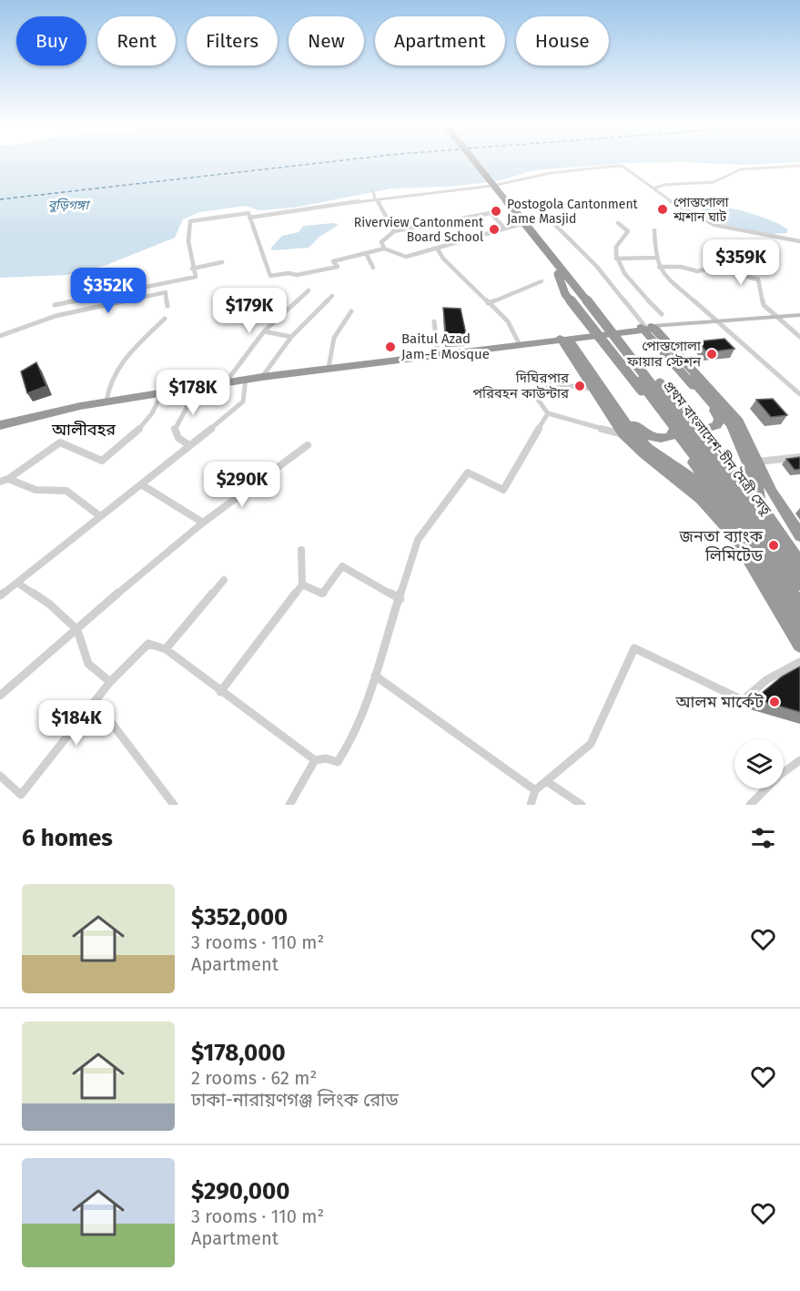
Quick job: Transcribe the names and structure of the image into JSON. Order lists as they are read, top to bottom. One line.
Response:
{"streets":{"highway":["প্রথম বাংলাদেশ-চীন মৈত্রী সেতু"]},"districts":["আলীবহর"],"water":["বুড়িগঙ্গা"],"places":["পোস্তগোলা শ্মশান ঘাট","Postogola Cantonment Jame Masjid","Riverview Cantonment Board School","Baitul Azad Jam-E Mosque","পোস্তগোলা ফায়ার স্টেশন","দিঘিরপার পরিবহন কাউন্টার","জনতা ব্যাংক লিমিটেড","আলম মার্কেট"],"page":{"chip":["Buy","Rent","Filters","New","Apartment","House"],"price":["$359K","$352K","$179K","$178K","$290K","$184K"],"heading":"6 homes","list":[{"name":"$352,000","note":"3 rooms · 110 m² · Apartment"},{"name":"$178,000","note":"2 rooms · 62 m² · ঢাকা-নারায়ণগঞ্জ লিংক রোড"},{"name":"$290,000","note":"3 rooms · 110 m² · Apartment"}]}}
